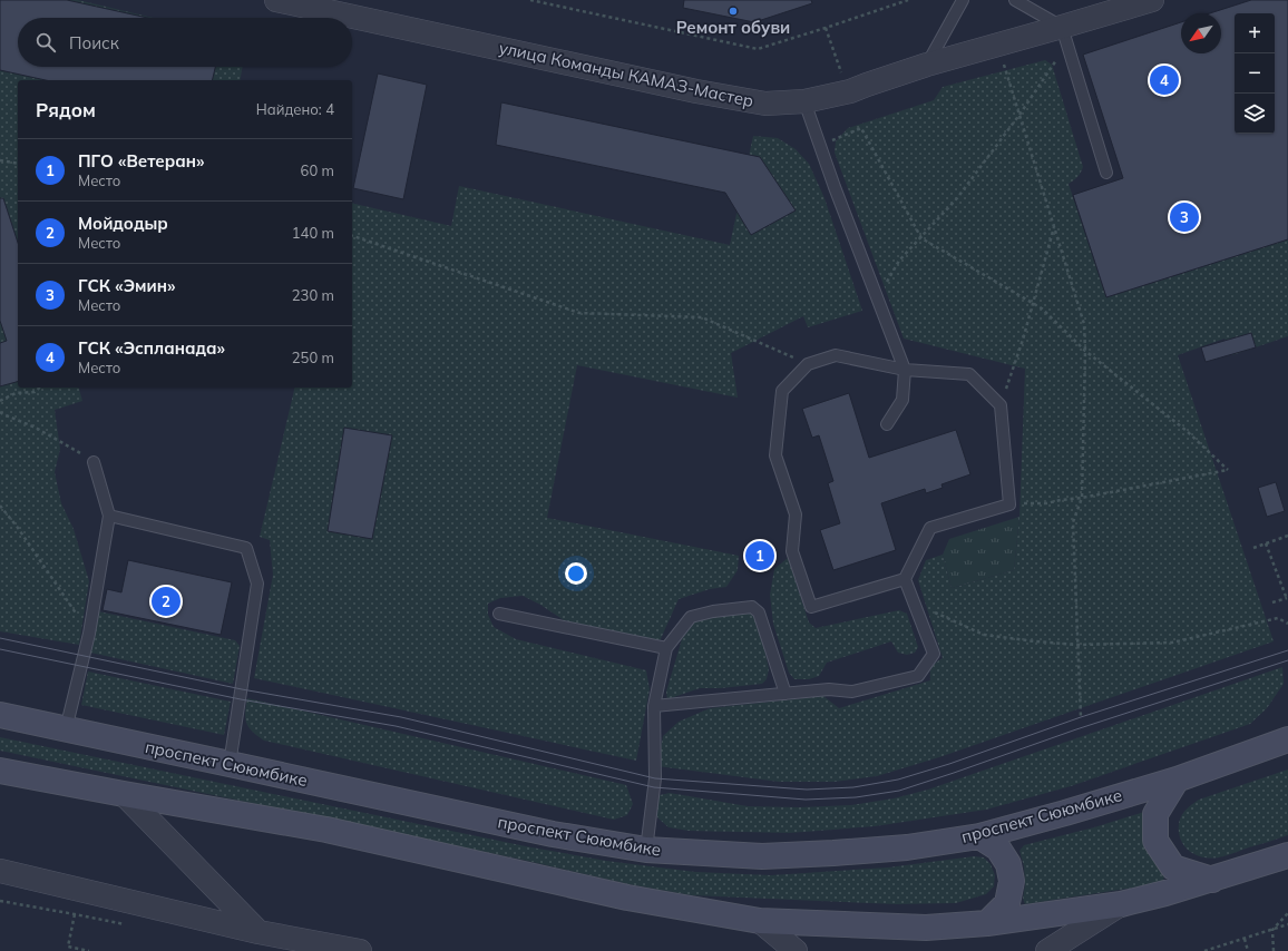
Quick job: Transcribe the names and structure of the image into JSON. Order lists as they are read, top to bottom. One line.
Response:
{"streets":{"main road":["проспект Сююмбике"],"street":["улица Команды КАМАЗ-Мастер"]},"places":["Ремонт обуви"],"north":"bottom left","page":{"map_buttons":["+","−"],"search":"Поиск","pins":["4","3","1","2"],"heading":["Рядом","Найдено: 4"],"list":[{"mark":"1","name":"ПГО «Ветеран»","note":"Место","value":"60 m"},{"mark":"2","name":"Мойдодыр","note":"Место","value":"140 m"},{"mark":"3","name":"ГСК «Эмин»","note":"Место","value":"230 m"},{"mark":"4","name":"ГСК «Эспланада»","note":"Место","value":"250 m"}]}}
